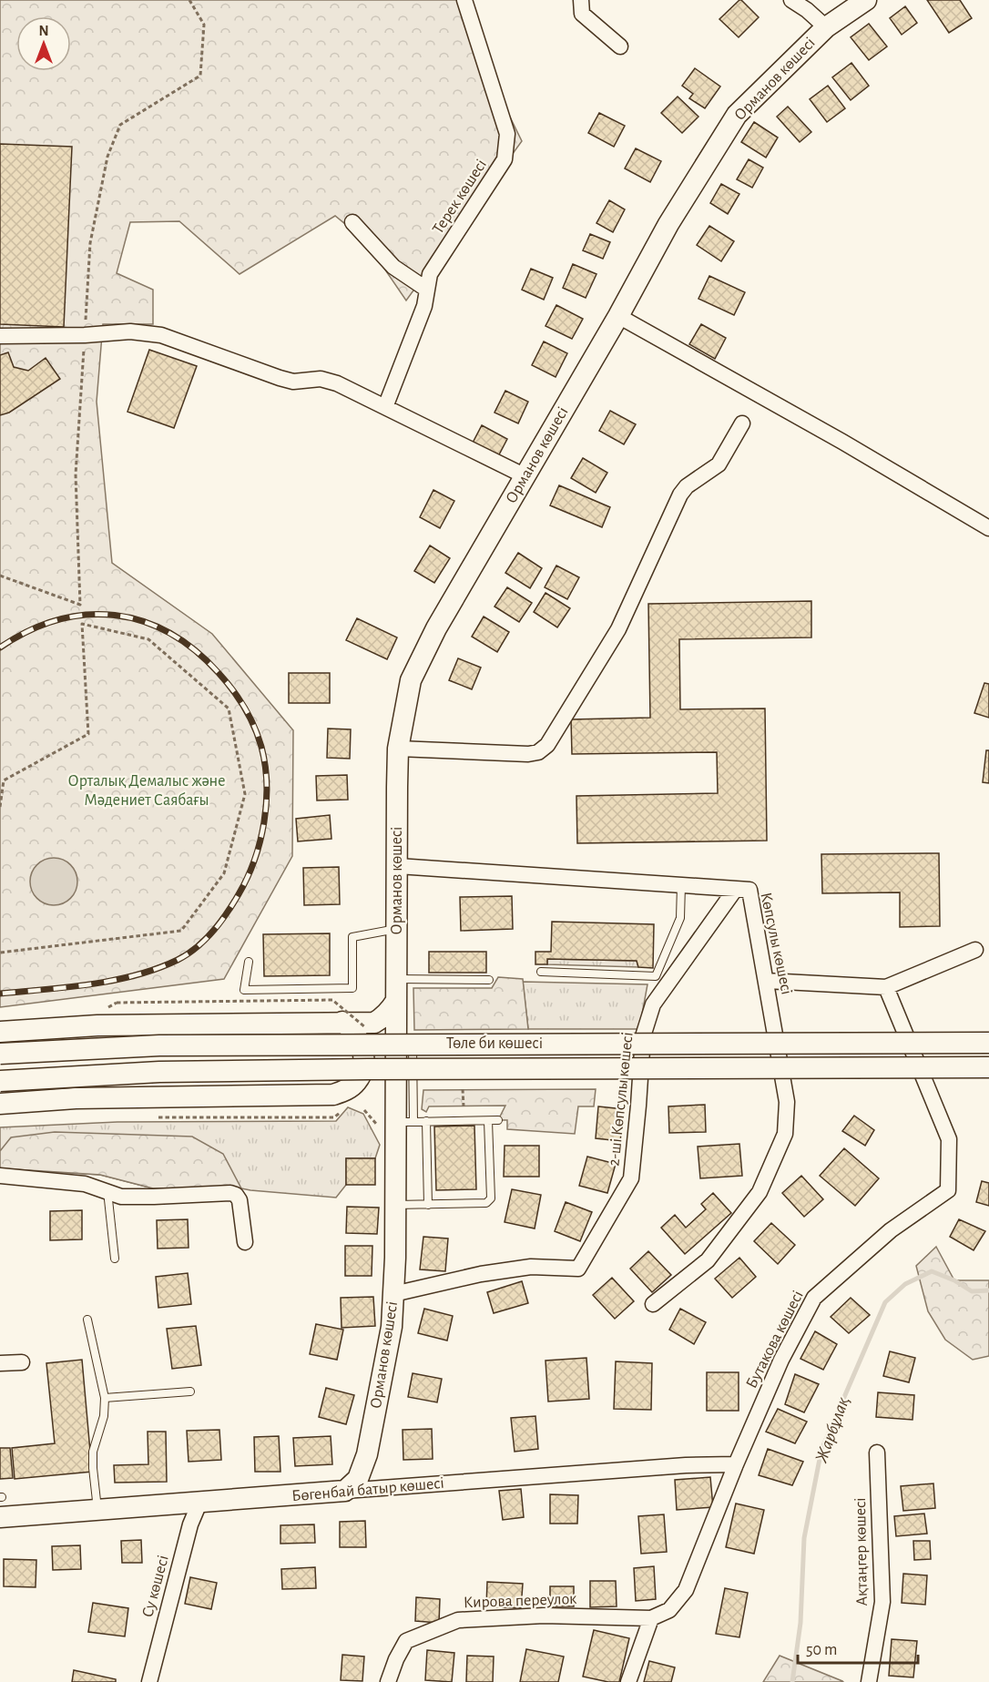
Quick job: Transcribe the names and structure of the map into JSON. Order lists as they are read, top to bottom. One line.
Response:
{"streets":{"main road":["Орманов көшесі","Төле би көшесі","Бөгенбай батыр көшесі"],"street":["Терек көшесі","Көпсулы көшесі","2-ші Көпсулы көшесі","Бутакова көшесі","Ақтаңгер көшесі","Су көшесі","Кирова переулок"]},"crossings":[["Орманов көшесі","Көпсулы көшесі"],["Орманов көшесі","2-ші Көпсулы көшесі"],["Орманов көшесі","Бөгенбай батыр көшесі"],["Көпсулы көшесі","2-ші Көпсулы көшесі"],["Бутакова көшесі","Бөгенбай батыр көшесі"],["Бутакова көшесі","Кирова переулок"],["Бөгенбай батыр көшесі","Су көшесі"]],"water":["Жарбұлақ"],"parks":["Орталық Демалыс және Мәдениет Саябағы"],"scale_bar":"50 m","north":"top"}
